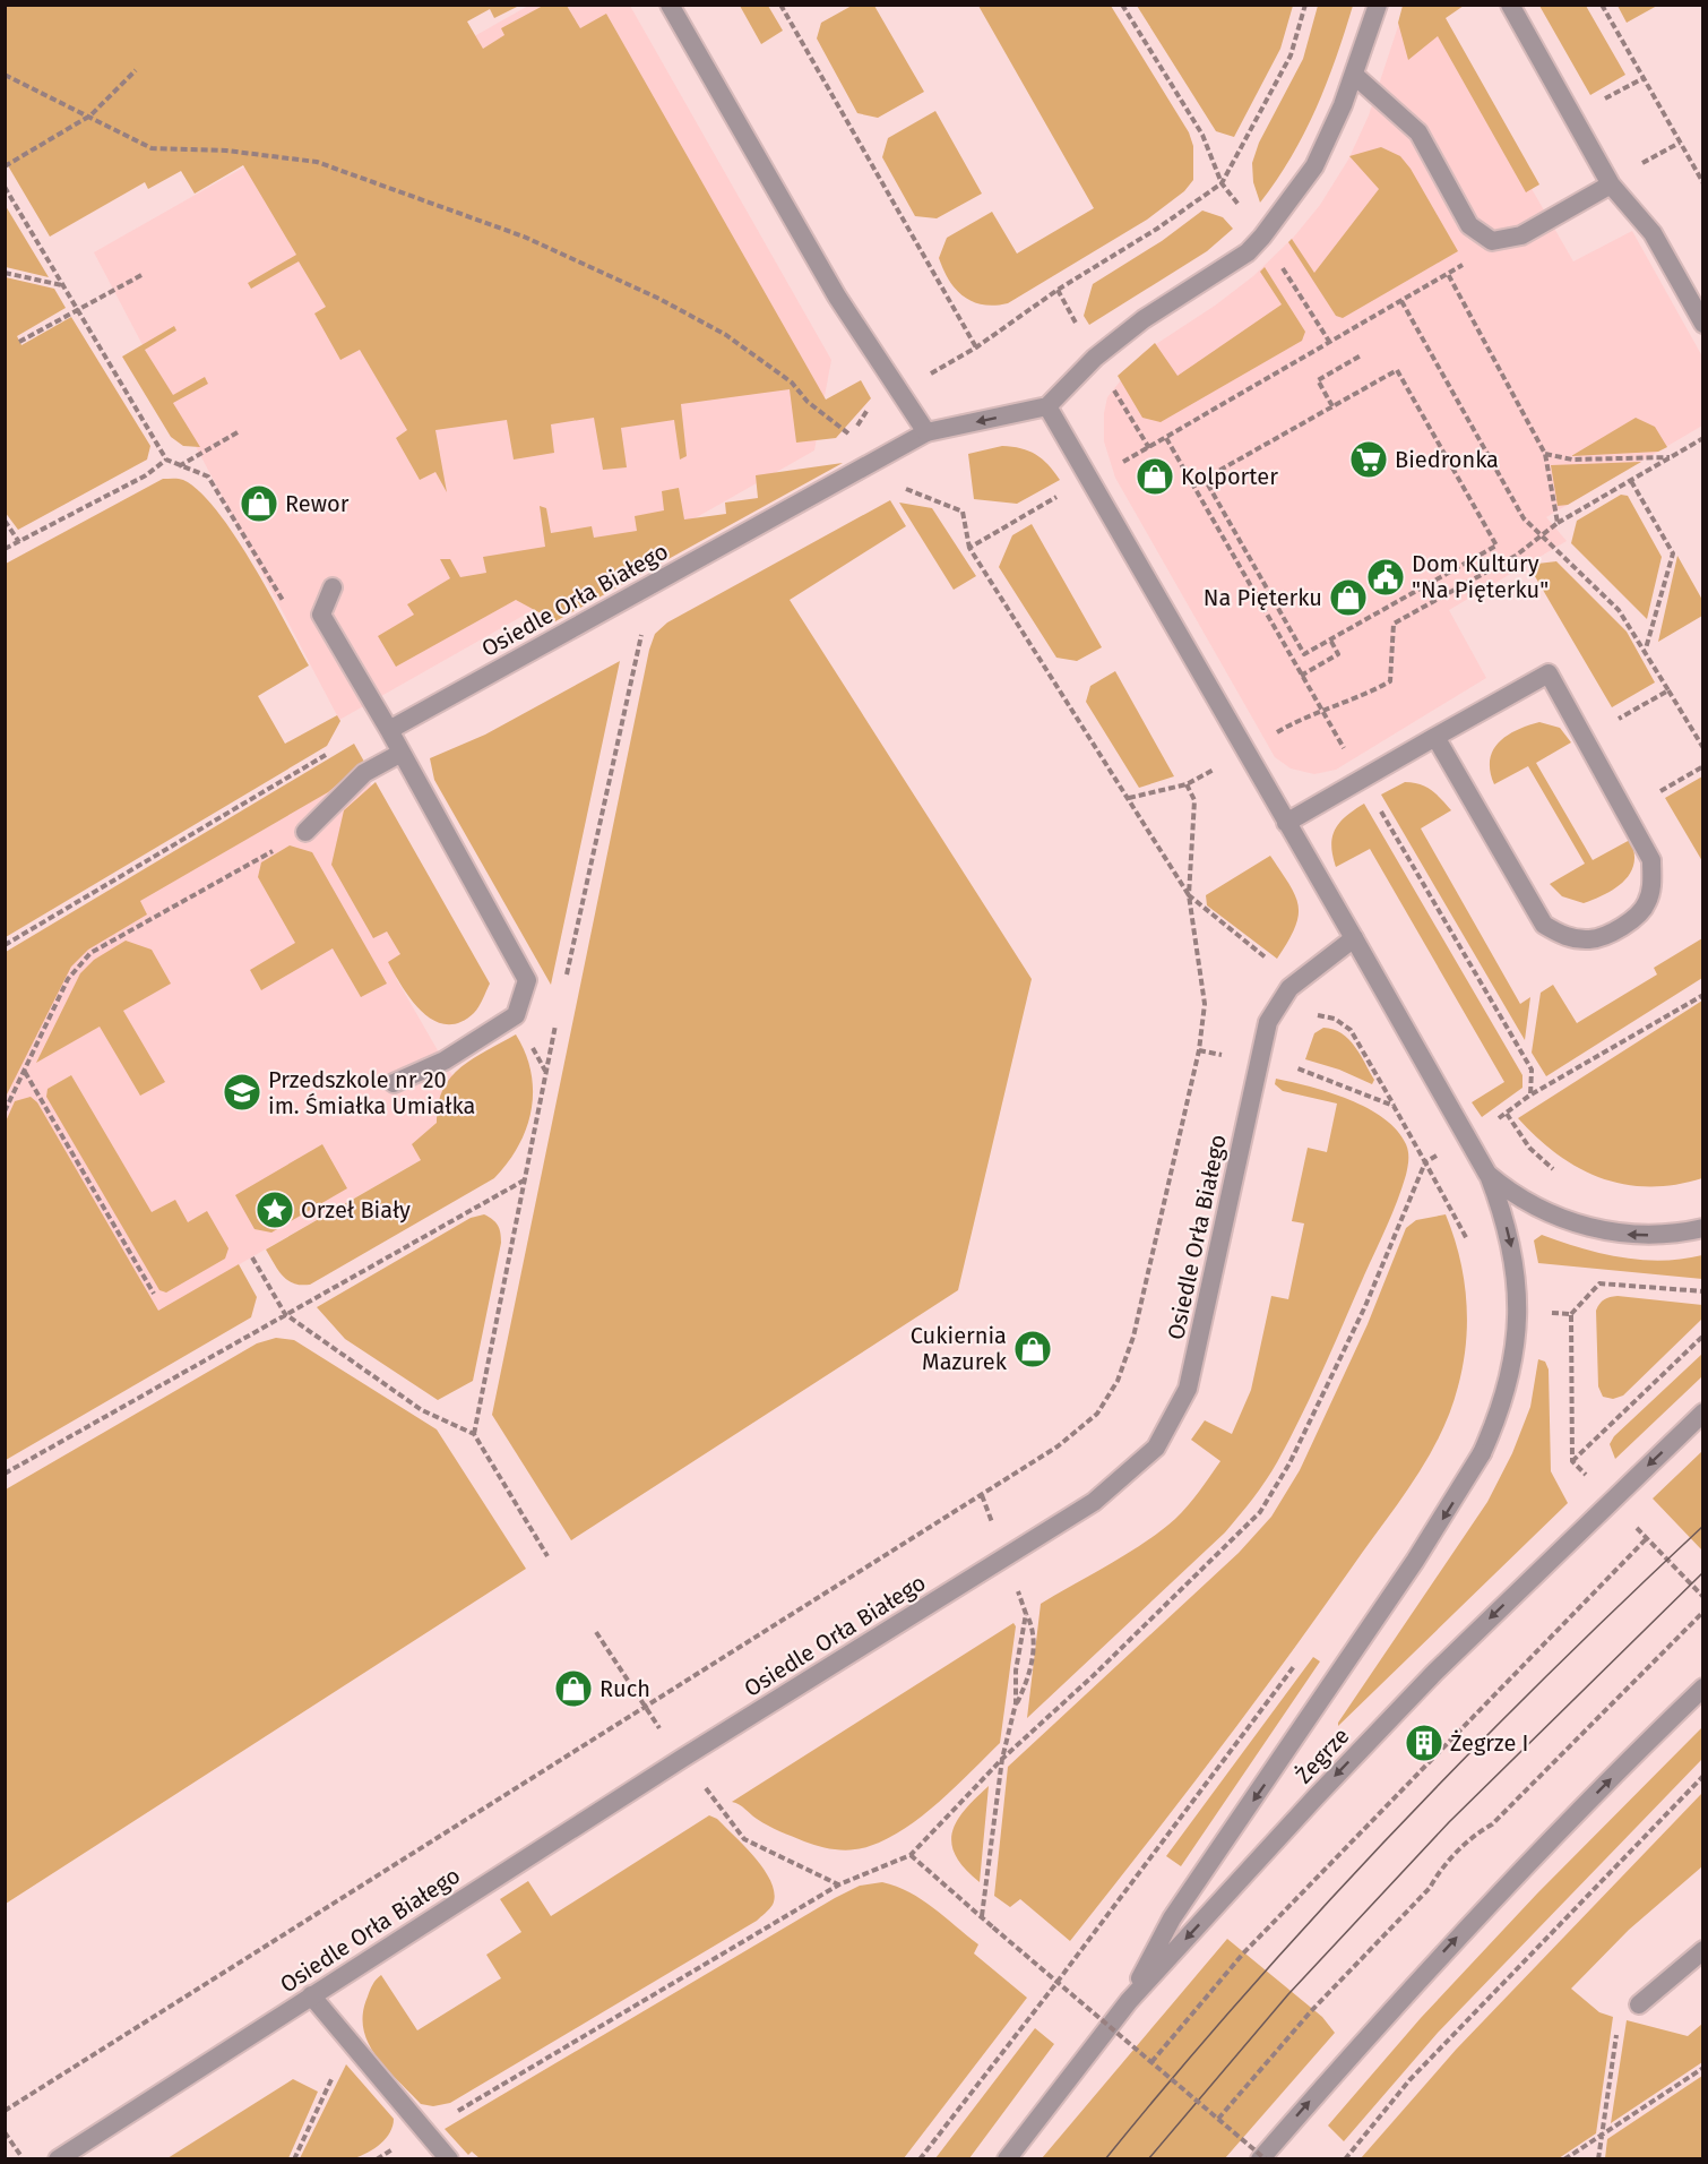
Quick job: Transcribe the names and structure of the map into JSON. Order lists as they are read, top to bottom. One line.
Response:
{"streets":{"street":["Osiedle Orła Białego","Żegrze"]},"places":{"supermarket":["Biedronka"],"shop":["Kolporter","Rewor","Na Pięterku","Cukiernia Mazurek","Ruch"],"public building":["Dom Kultury \"Na Pięterku\""],"school or university":["Przedszkole nr 20 im. Śmiałka Umiałka"],"place":["Orzeł Biały"],"building":["Żegrze I"]}}
